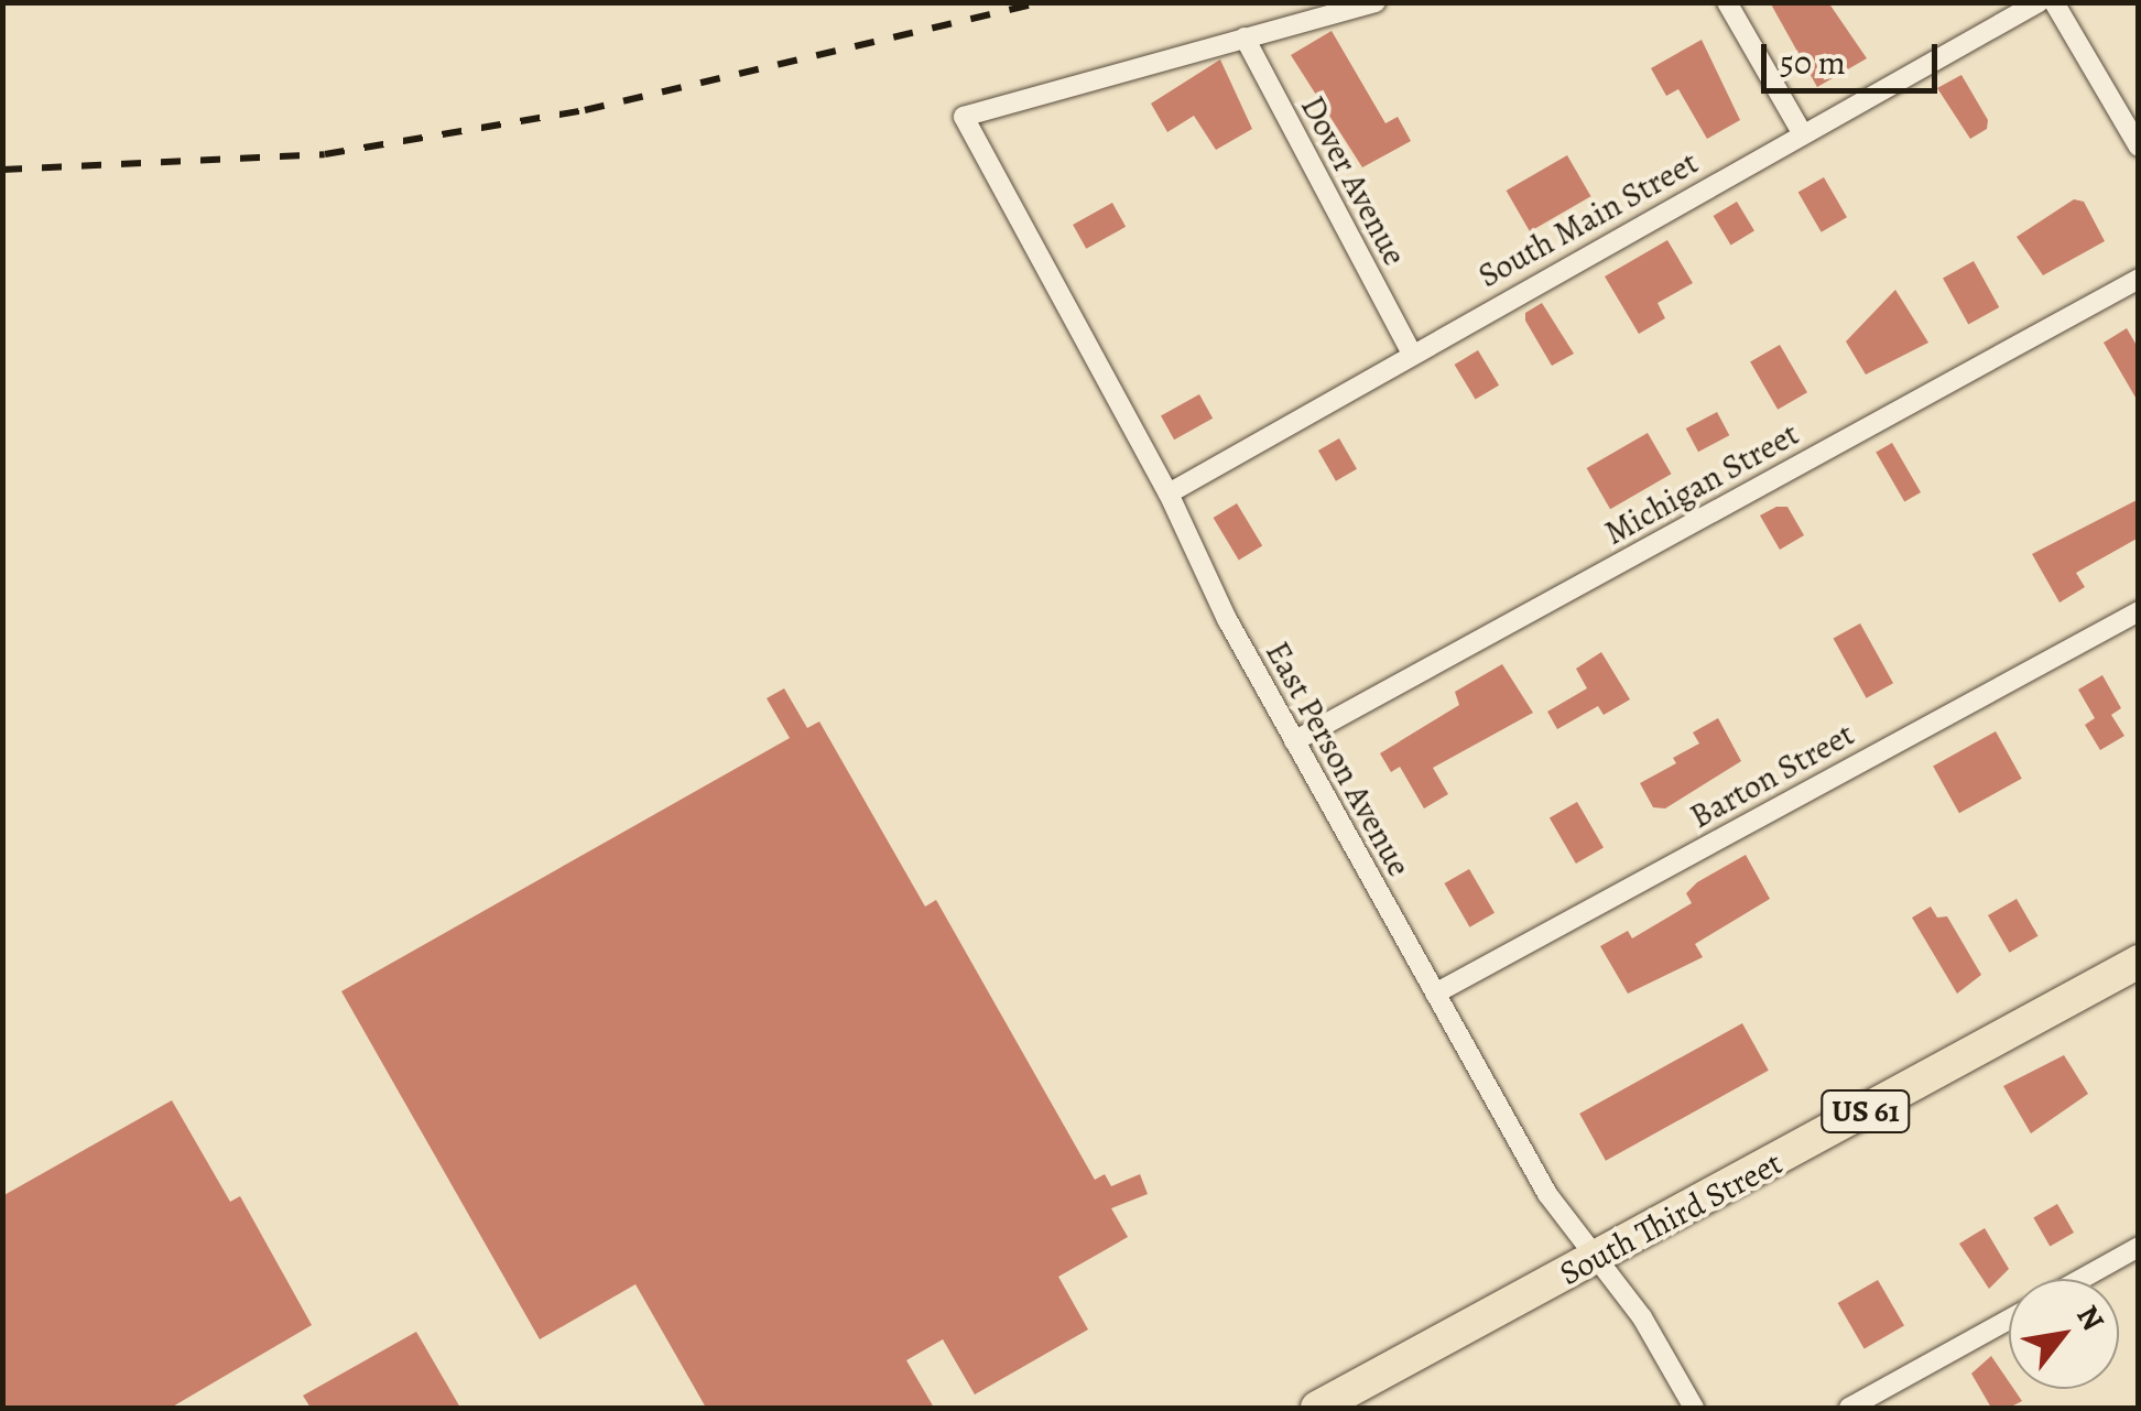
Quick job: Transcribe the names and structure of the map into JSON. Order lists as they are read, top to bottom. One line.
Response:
{"streets":{"main road":["US 61","South Third Street"],"street":["Dover Avenue","South Main Street","Michigan Street","East Person Avenue","Barton Street"]},"crossings":[["Dover Avenue","South Main Street"],["Dover Avenue","East Person Avenue"],["South Main Street","East Person Avenue"],["Michigan Street","East Person Avenue"],["East Person Avenue","Barton Street"],["East Person Avenue","South Third Street"]],"scale_bar":"50 m","north":"top right"}
